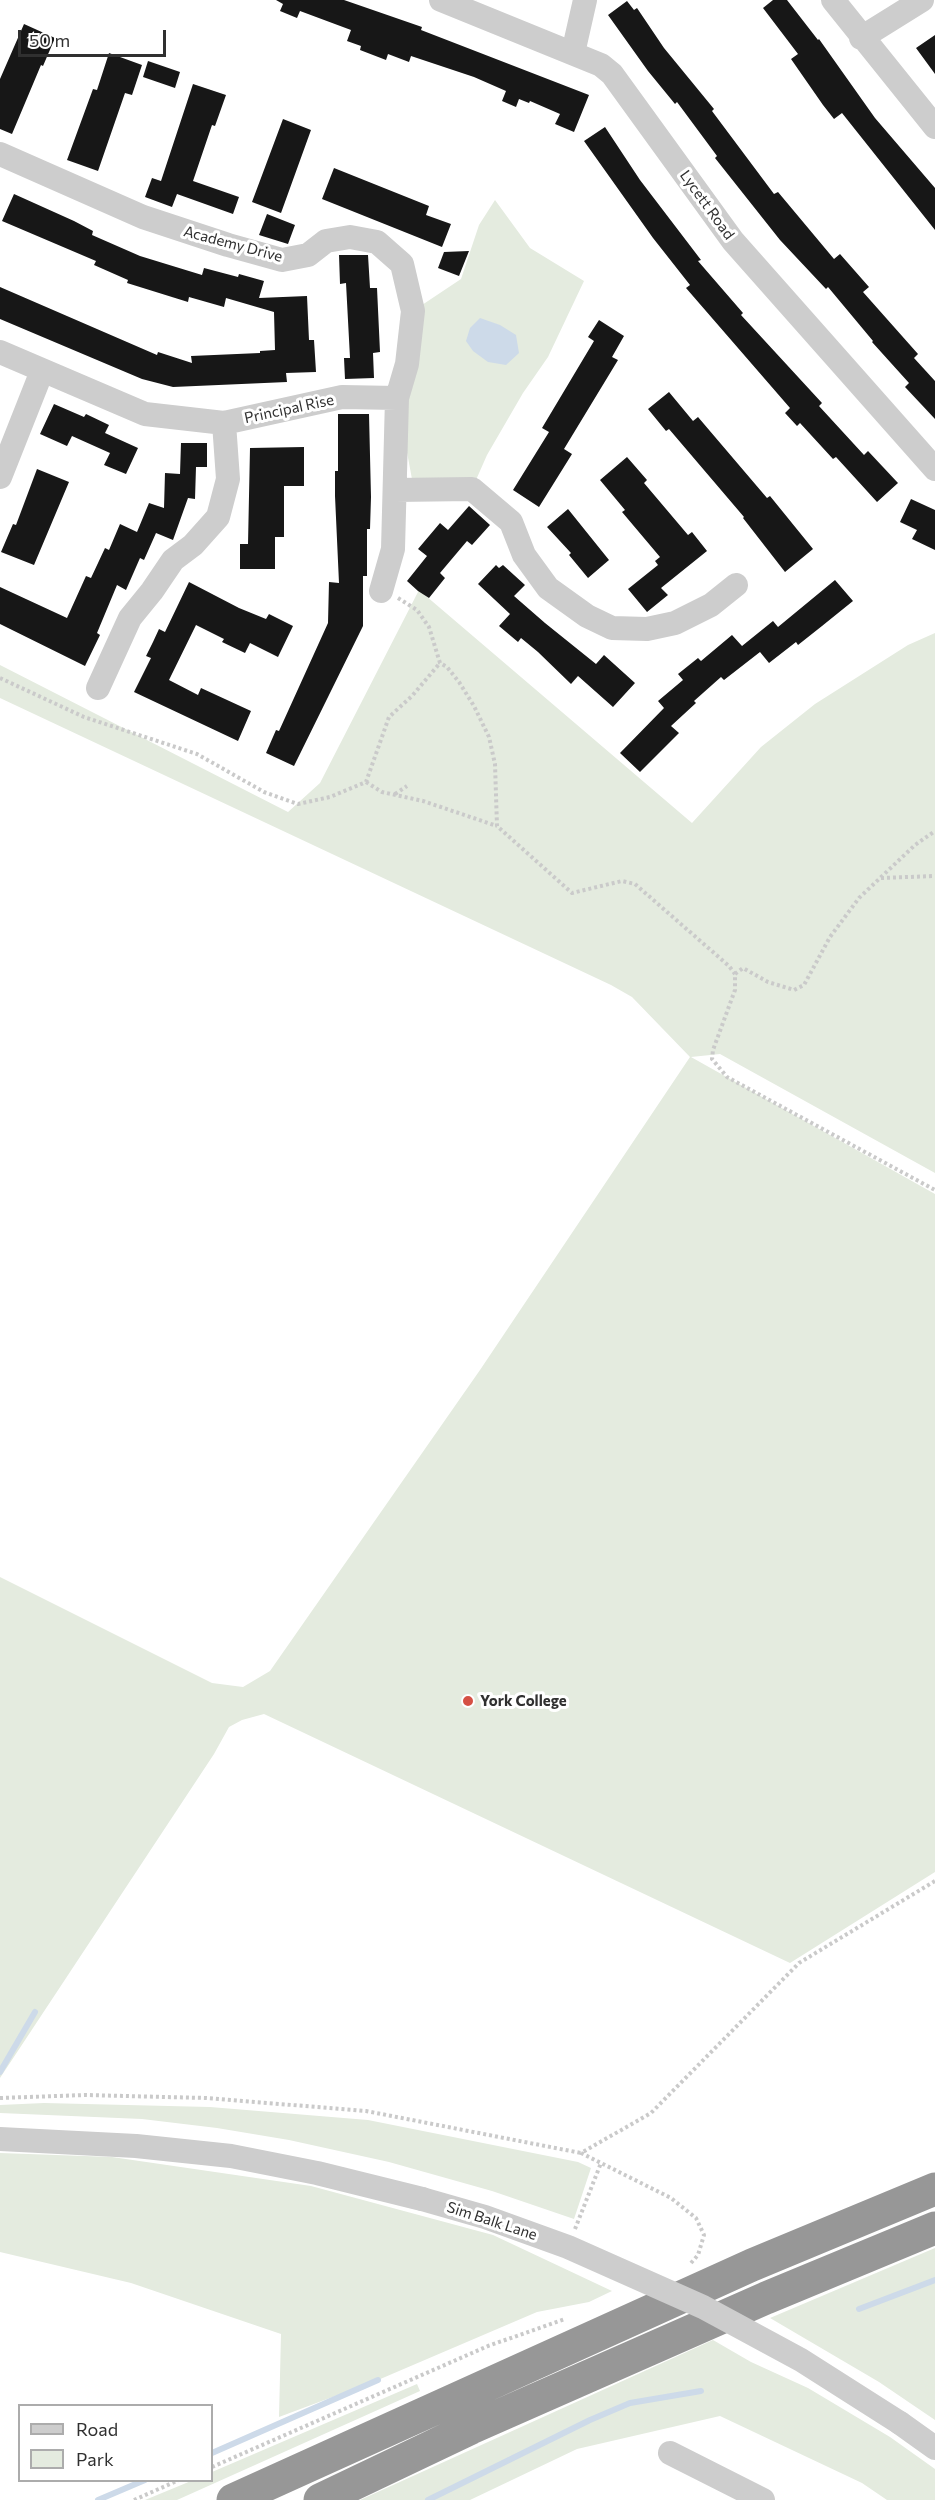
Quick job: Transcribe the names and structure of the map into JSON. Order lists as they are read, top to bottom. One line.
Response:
{"streets":{"street":["Lycett Road","Academy Drive","Principal Rise","Sim Balk Lane"]},"crossings":[["Academy Drive","Principal Rise"]],"places":["York College"],"legend":["Road","Park"],"scale_bar":"50 m"}
